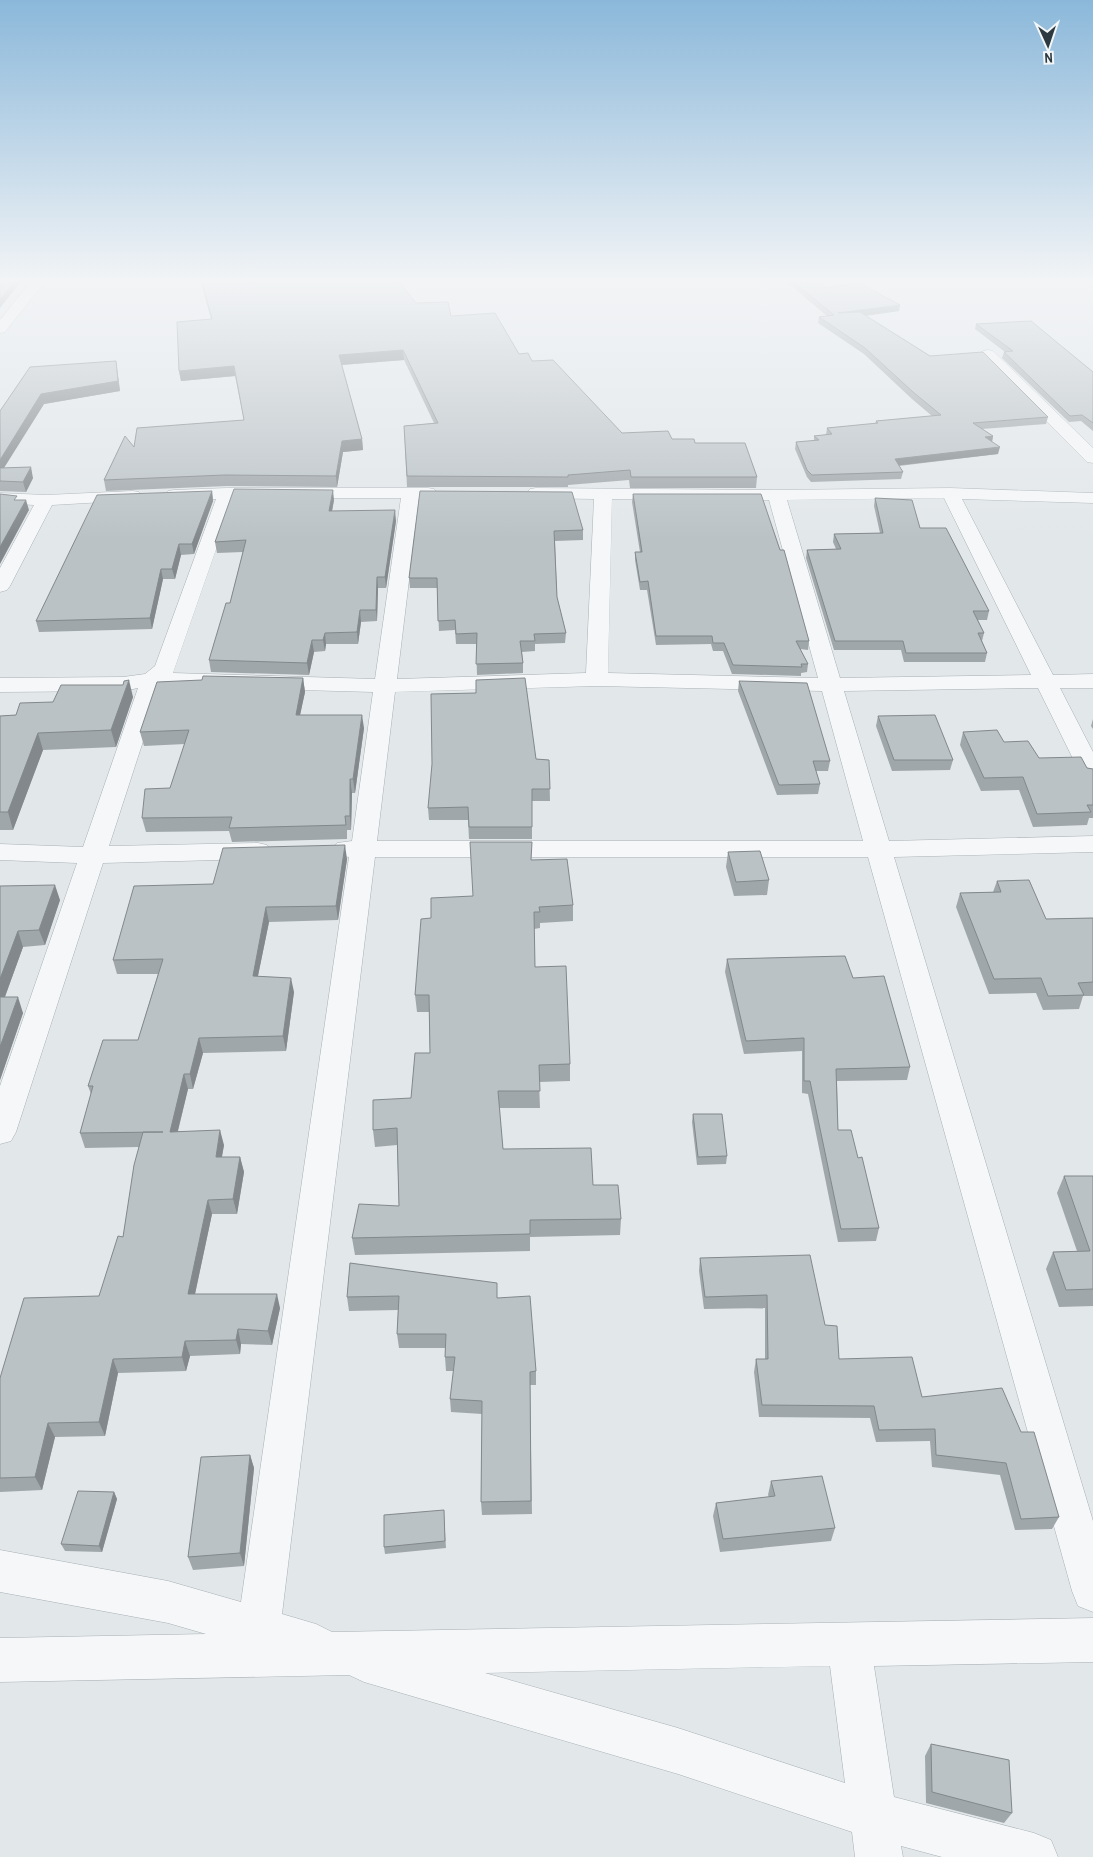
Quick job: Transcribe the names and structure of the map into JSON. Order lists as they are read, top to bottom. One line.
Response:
{"north":"bottom"}
